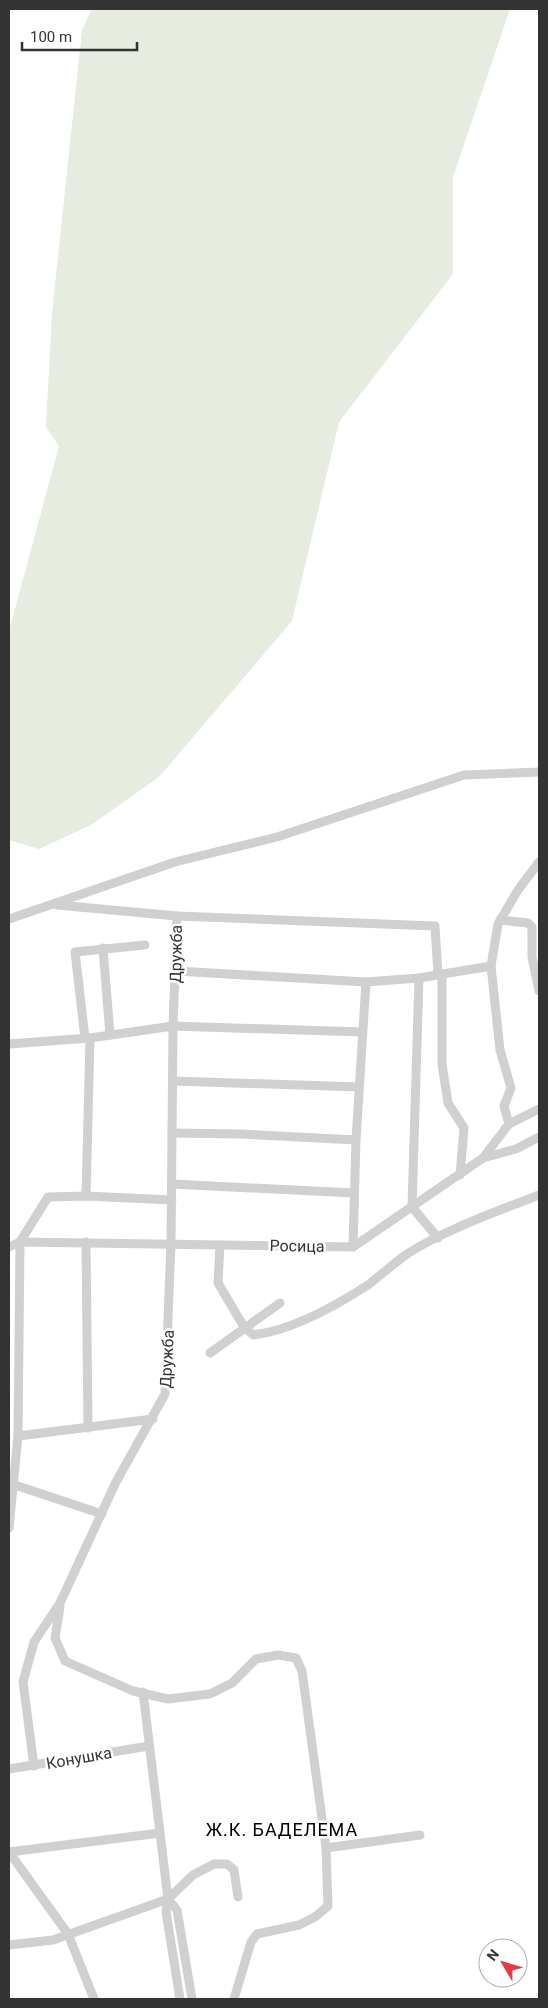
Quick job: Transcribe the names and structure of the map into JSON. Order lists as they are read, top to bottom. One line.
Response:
{"streets":{"street":["Дружба","Росица","Конушка"]},"crossings":[["Дружба","Росица"],["Дружба","Конушка"]],"districts":["Ж.К. БАДЕЛЕМА"],"scale_bar":"100 m","north":"top left"}
